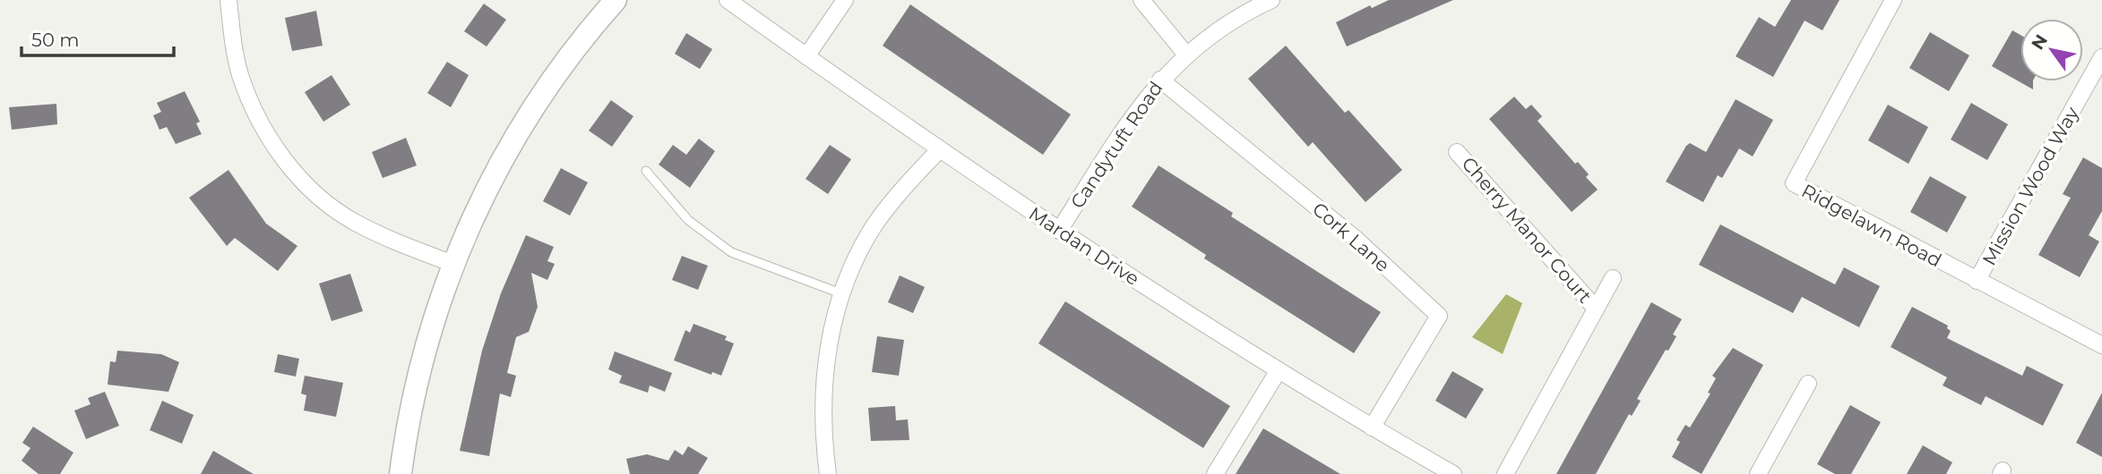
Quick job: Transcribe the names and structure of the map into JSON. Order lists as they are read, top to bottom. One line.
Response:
{"streets":{"street":["Candytuft Road","Mission Wood Way","Ridgelawn Road","Cherry Manor Court","Cork Lane","Mardan Drive"]},"crossings":[["Candytuft Road","Cork Lane"],["Candytuft Road","Mardan Drive"],["Mission Wood Way","Ridgelawn Road"],["Cork Lane","Mardan Drive"]],"scale_bar":"50 m","north":"top left"}
